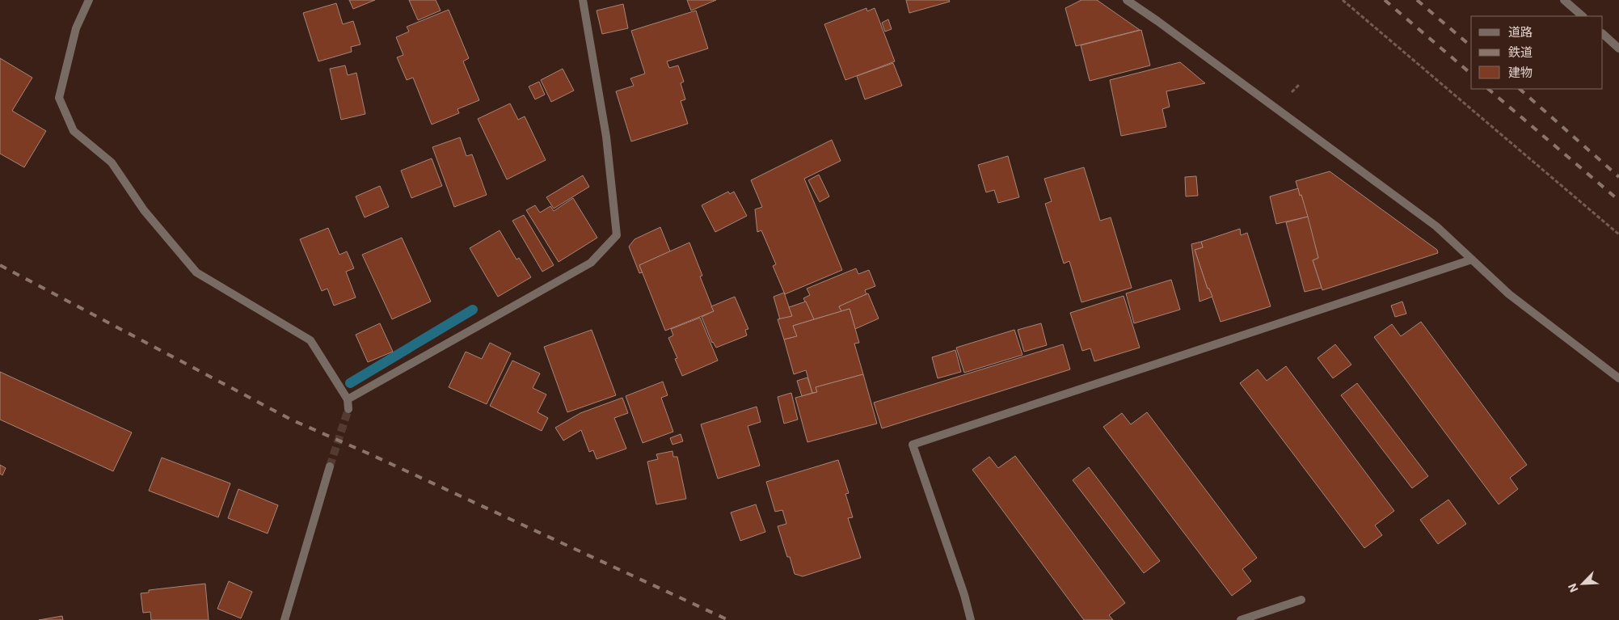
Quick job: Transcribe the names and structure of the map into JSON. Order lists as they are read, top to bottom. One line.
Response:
{"legend":["道路","鉄道","建物"],"north":"bottom left"}
